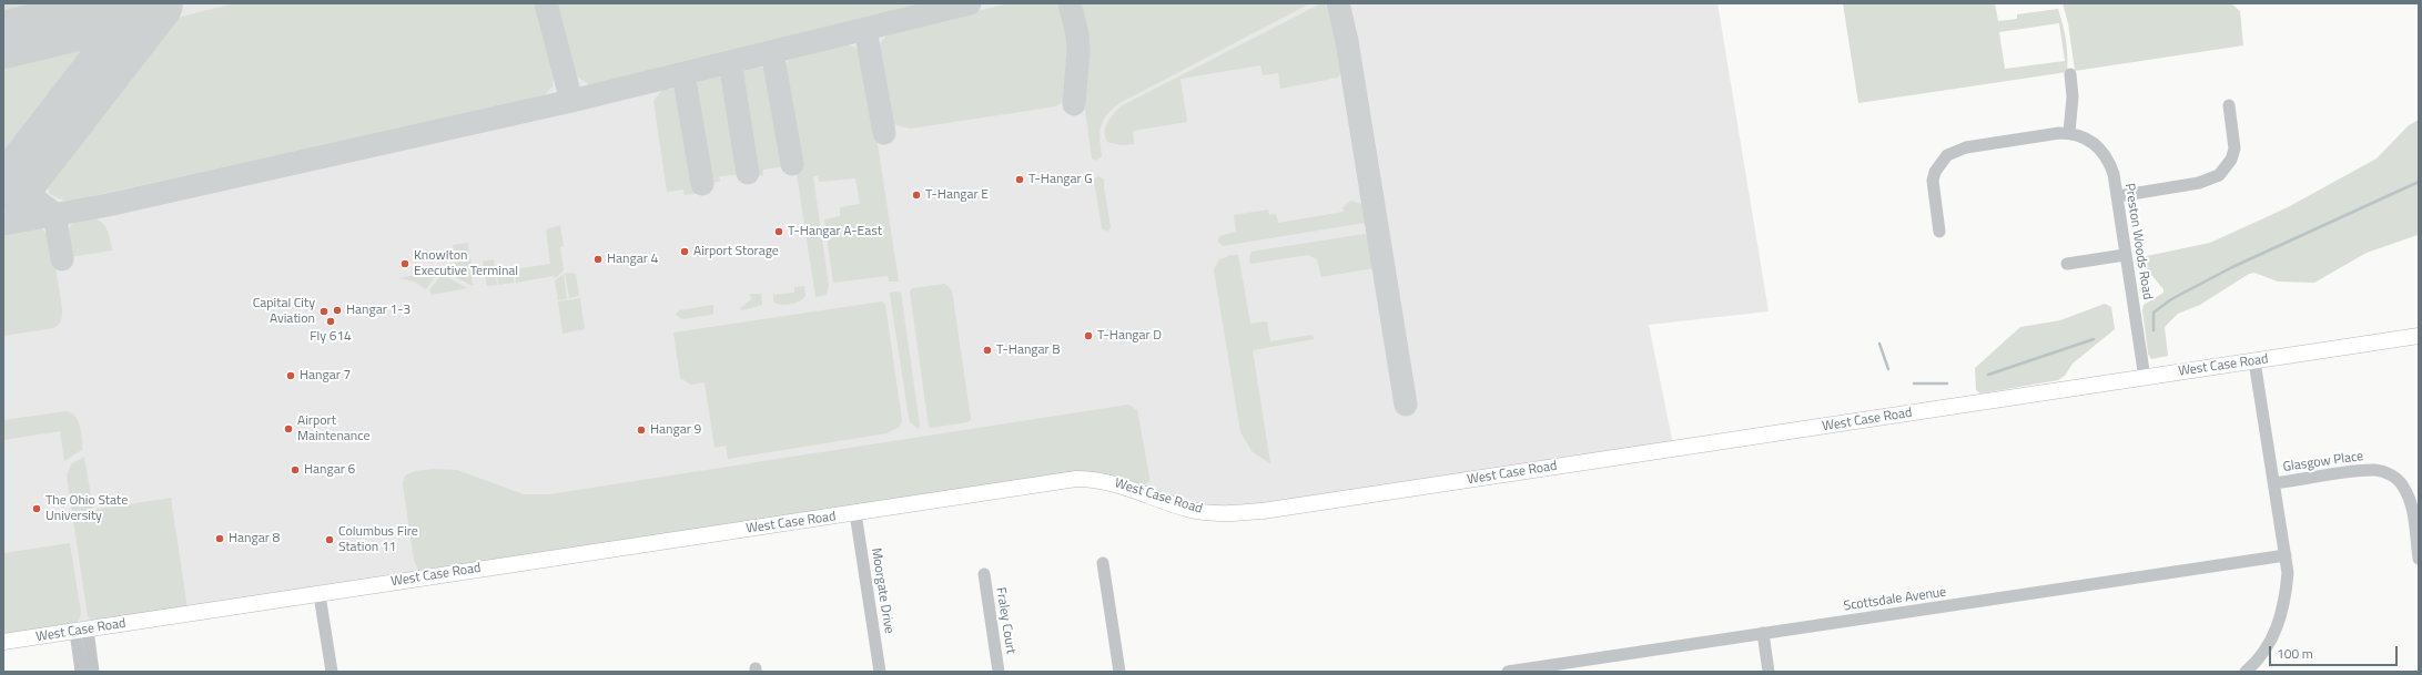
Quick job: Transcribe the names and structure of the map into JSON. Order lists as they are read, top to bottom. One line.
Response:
{"streets":{"main road":["West Case Road"],"street":["Preston Woods Road","Glasgow Place","Moorgate Drive","Scottsdale Avenue","Fraley Court"]},"crossings":[["Preston Woods Road","West Case Road"],["West Case Road","Moorgate Drive"]],"places":["T-Hangar G","T-Hangar E","T-Hangar A-East","Airport Storage","Hangar 4","Knowlton Executive Terminal","Hangar 1-3","Capital City Aviation","Fly 614","T-Hangar D","T-Hangar B","Hangar 7","Airport Maintenance","Hangar 9","Hangar 6","The Ohio State University","Hangar 8","Columbus Fire Station 11"],"scale_bar":"100 m"}
